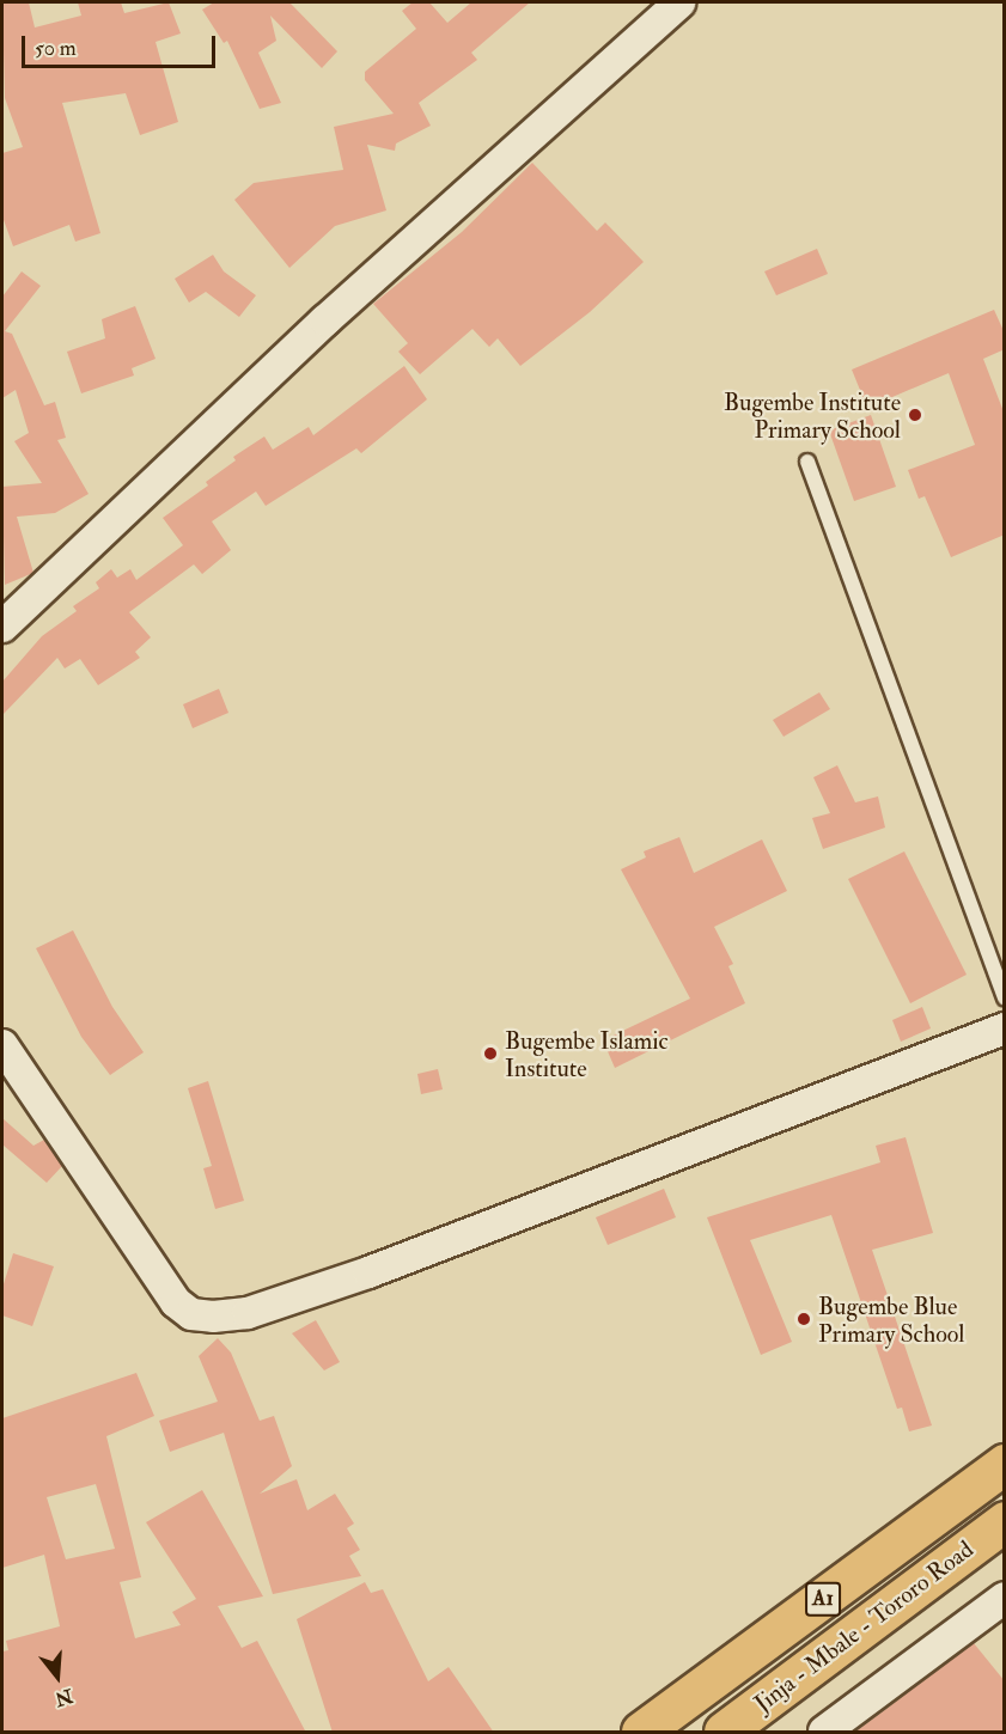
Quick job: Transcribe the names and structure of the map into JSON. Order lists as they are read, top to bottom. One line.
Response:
{"streets":{"highway":["A1","Jinja - Mbale - Tororo Road"]},"places":["Bugembe Institute Primary School","Bugembe Islamic Institute","Bugembe Blue Primary School"],"scale_bar":"50 m","north":"bottom"}
